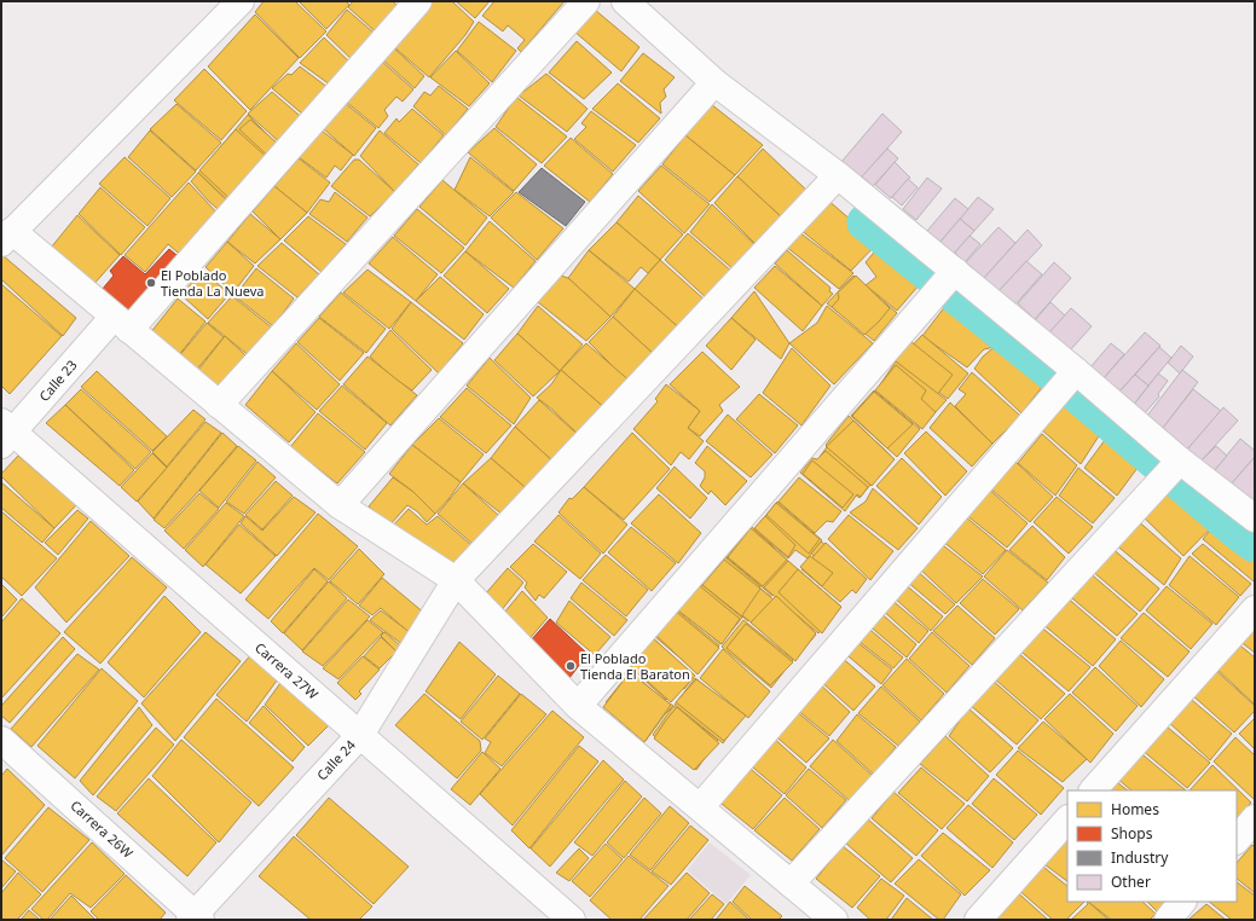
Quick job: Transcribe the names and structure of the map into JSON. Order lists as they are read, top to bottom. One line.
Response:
{"streets":{"street":["Calle 23","Carrera 27W","Calle 24","Carrera 26W"]},"crossings":[["Calle 23","Carrera 27W"],["Carrera 27W","Calle 24"],["Calle 24","Carrera 26W"]],"places":["El Poblado Tienda La Nueva","El Poblado Tienda El Baraton"],"legend":["Homes","Shops","Industry","Other"]}
